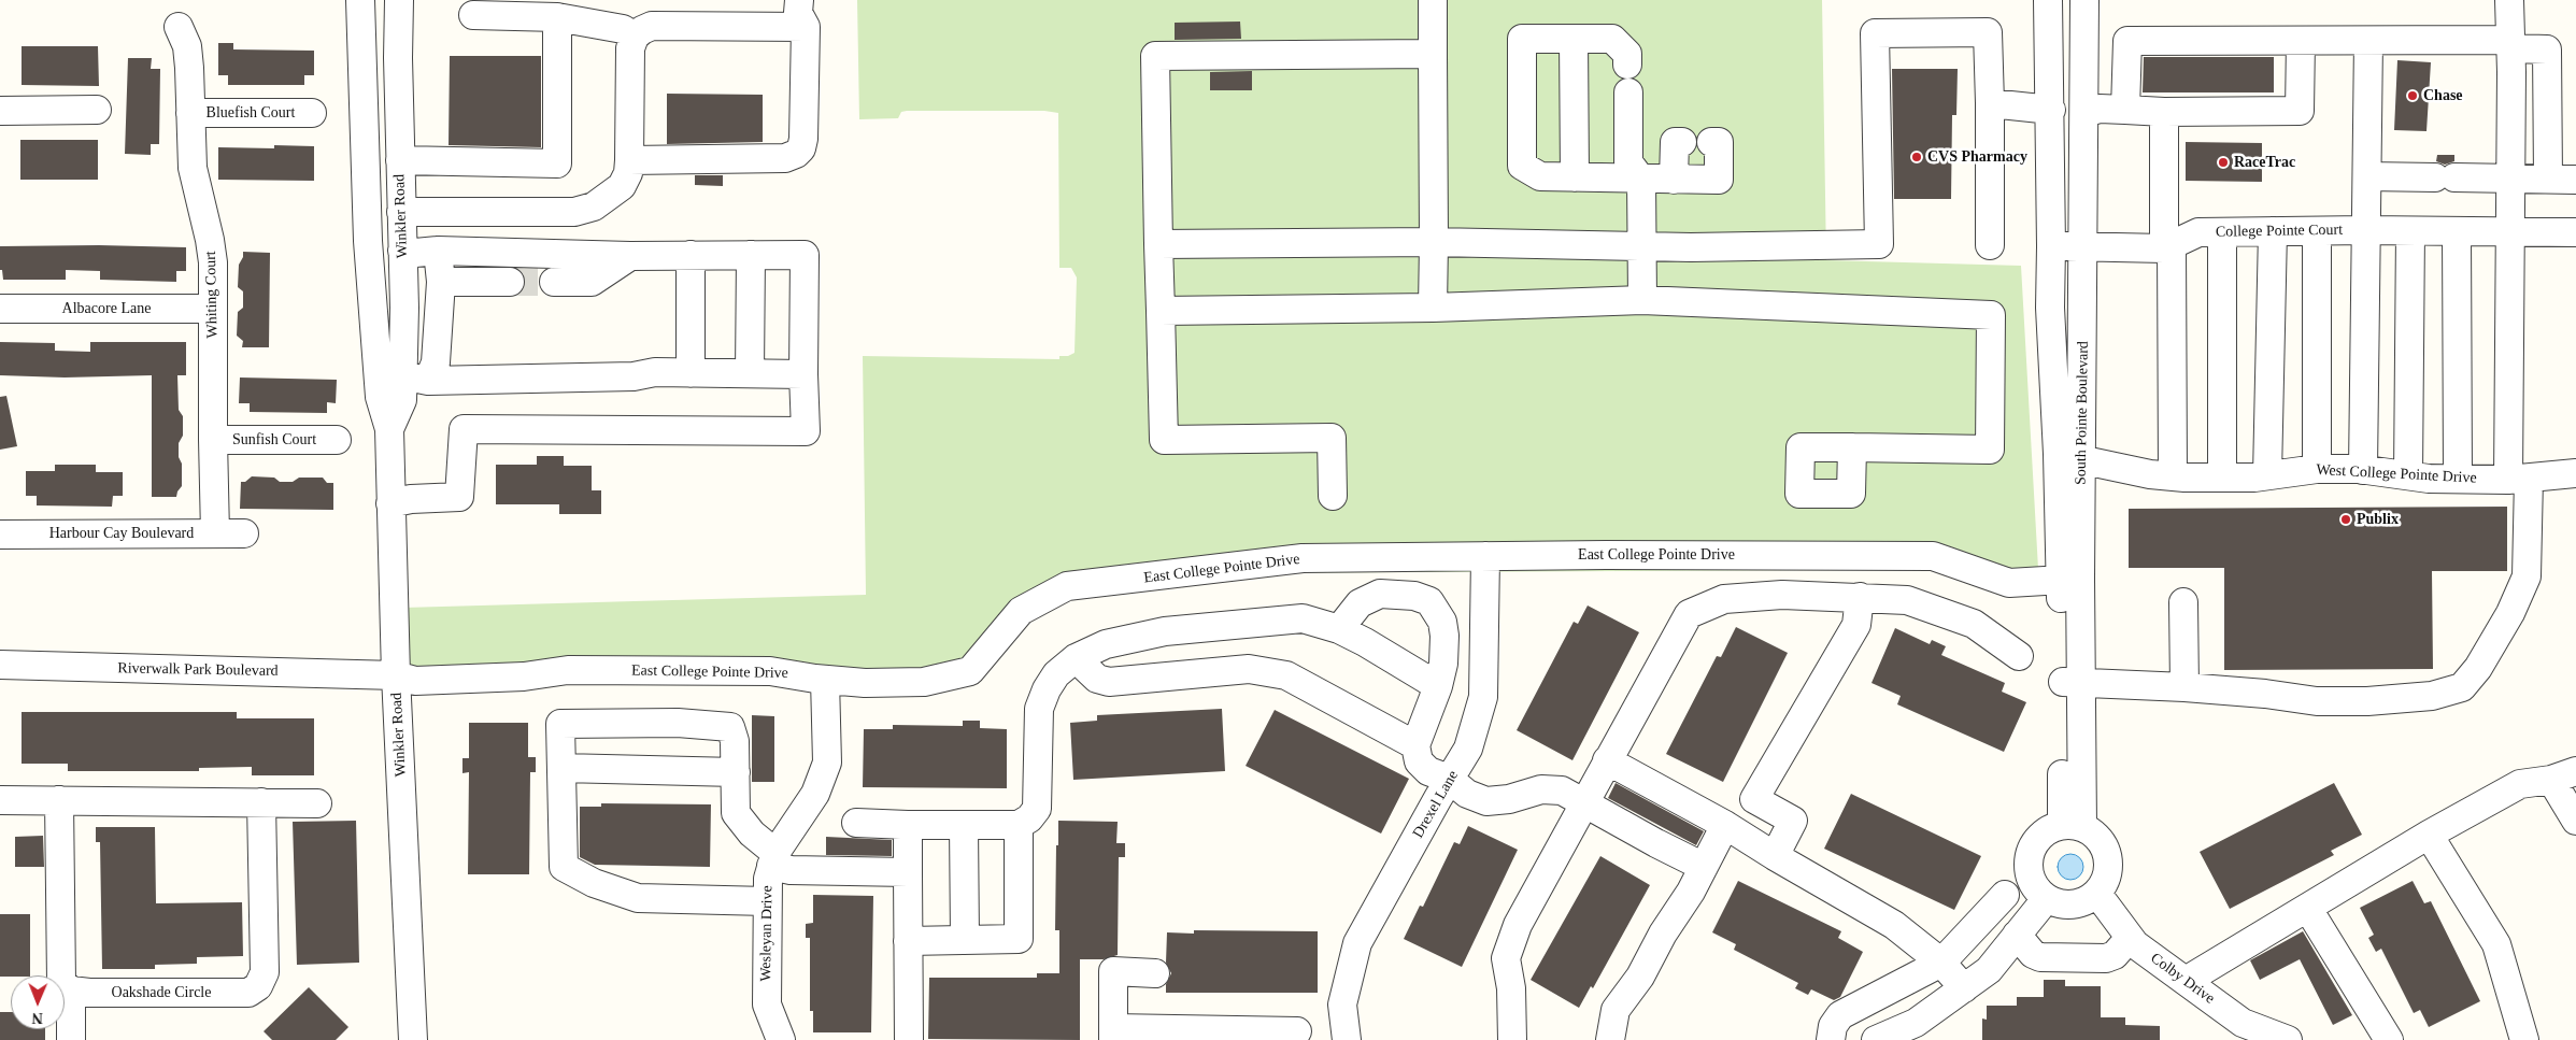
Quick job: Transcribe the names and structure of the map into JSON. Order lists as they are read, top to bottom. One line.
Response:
{"streets":{"street":["Bluefish Court","Winkler Road","College Pointe Court","Whiting Court","Albacore Lane","South Pointe Boulevard","Sunfish Court","West College Pointe Drive","Harbour Cay Boulevard","East College Pointe Drive","Riverwalk Park Boulevard","Drexel Lane","Wesleyan Drive","Colby Drive","Oakshade Circle"]},"crossings":[["Bluefish Court","Whiting Court"],["Winkler Road","East College Pointe Drive"],["Winkler Road","Riverwalk Park Boulevard"],["College Pointe Court","South Pointe Boulevard"],["Whiting Court","Albacore Lane"],["Whiting Court","Sunfish Court"],["Whiting Court","Harbour Cay Boulevard"],["South Pointe Boulevard","West College Pointe Drive"],["South Pointe Boulevard","East College Pointe Drive"],["South Pointe Boulevard","Colby Drive"],["East College Pointe Drive","Riverwalk Park Boulevard"],["East College Pointe Drive","Drexel Lane"],["East College Pointe Drive","Wesleyan Drive"]],"places":["Chase","CVS Pharmacy","RaceTrac","Publix"],"north":"bottom"}
